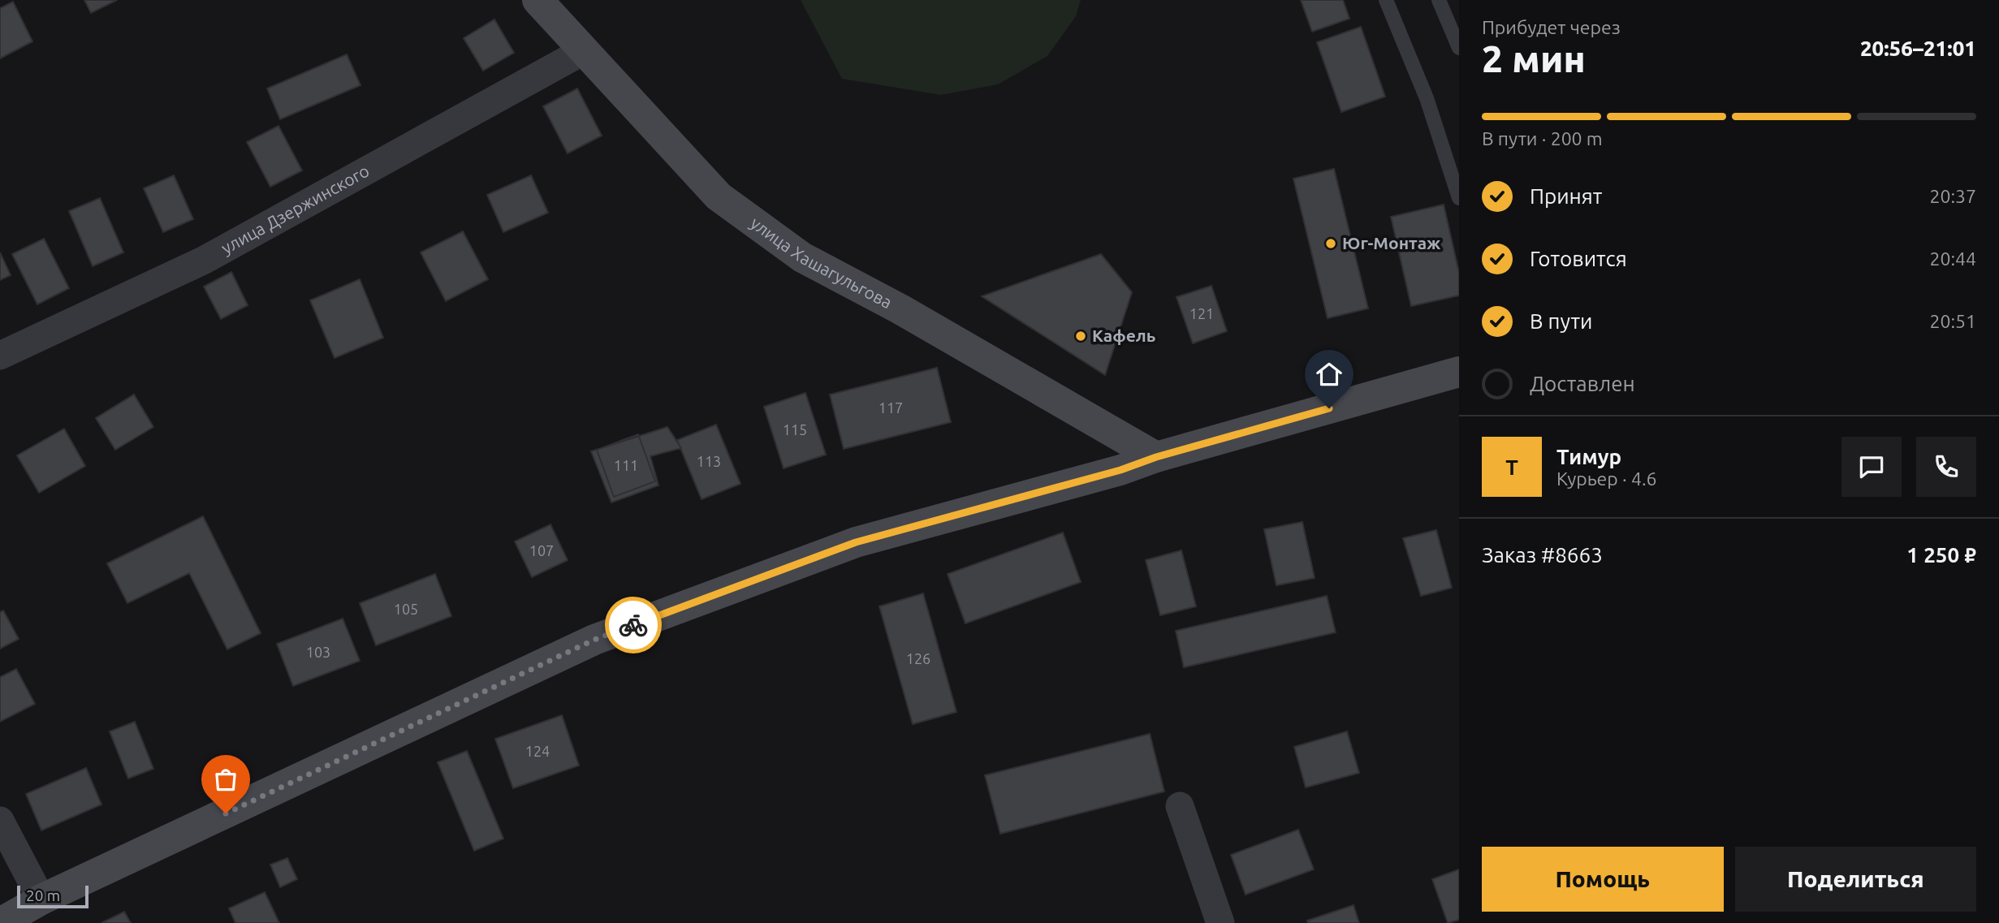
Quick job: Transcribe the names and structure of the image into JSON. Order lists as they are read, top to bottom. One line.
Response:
{"streets":{"street":["улица Дзержинского","улица Хашагульгова"]},"crossings":[["улица Дзержинского","улица Хашагульгова"]],"places":["Юг-Монтаж","Кафель"],"house_numbers":["121","117","115","113","111","107","105","103","126","124"],"scale_bar":"20 m","page":{"heading":["2 мин","Прибудет через","20:56–21:01"],"panel":["Тимур","Курьер · 4.6","Заказ #8663","1 250 ₽"],"bar":"В пути · 200 m","list":[["Принят","20:37"],["Готовится","20:44"],["В пути","20:51"],"Доставлен"],"round":"Т","buttons":["Помощь","Поделиться"],"scale":"20 m"}}
